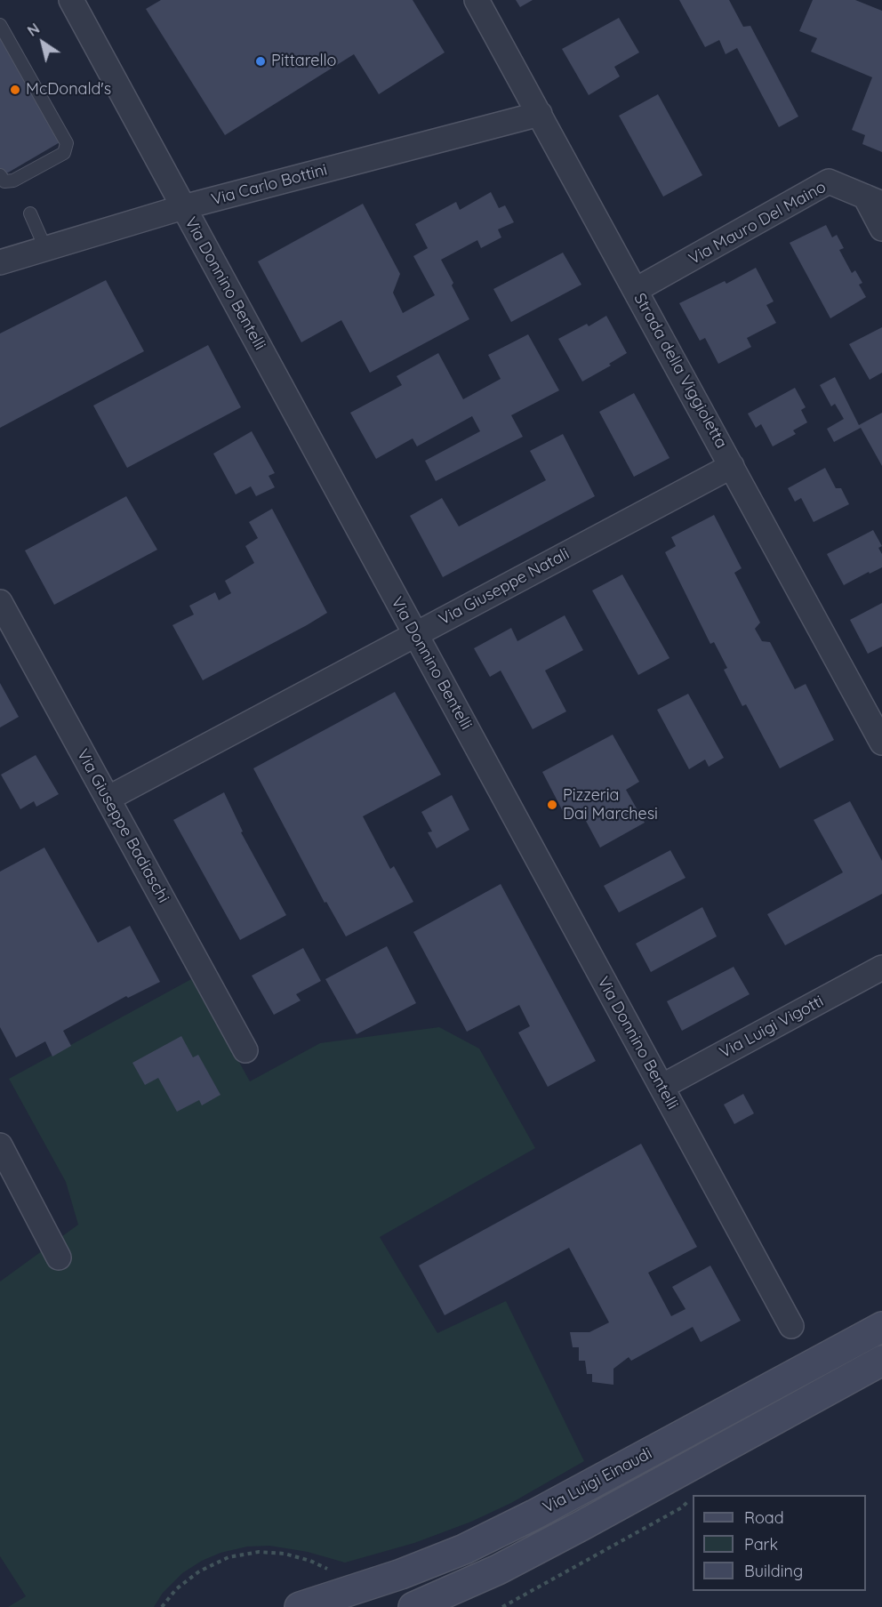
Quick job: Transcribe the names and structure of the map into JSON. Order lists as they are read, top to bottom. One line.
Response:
{"streets":{"main road":["Via Luigi Einaudi"],"street":["Via Carlo Bottini","Via Mauro Del Maino","Via Donnino Bentelli","Strada della Viggioletta","Via Giuseppe Natali","Via Giuseppe Badiaschi","Via Luigi Vigotti"]},"crossings":[["Via Carlo Bottini","Via Donnino Bentelli"],["Via Carlo Bottini","Strada della Viggioletta"],["Via Mauro Del Maino","Strada della Viggioletta"],["Via Donnino Bentelli","Via Giuseppe Natali"],["Via Donnino Bentelli","Via Luigi Vigotti"],["Strada della Viggioletta","Via Giuseppe Natali"],["Via Giuseppe Natali","Via Giuseppe Badiaschi"]],"places":["Pittarello","McDonald's","Pizzeria Dai Marchesi"],"legend":["Road","Park","Building"],"north":"top left"}
